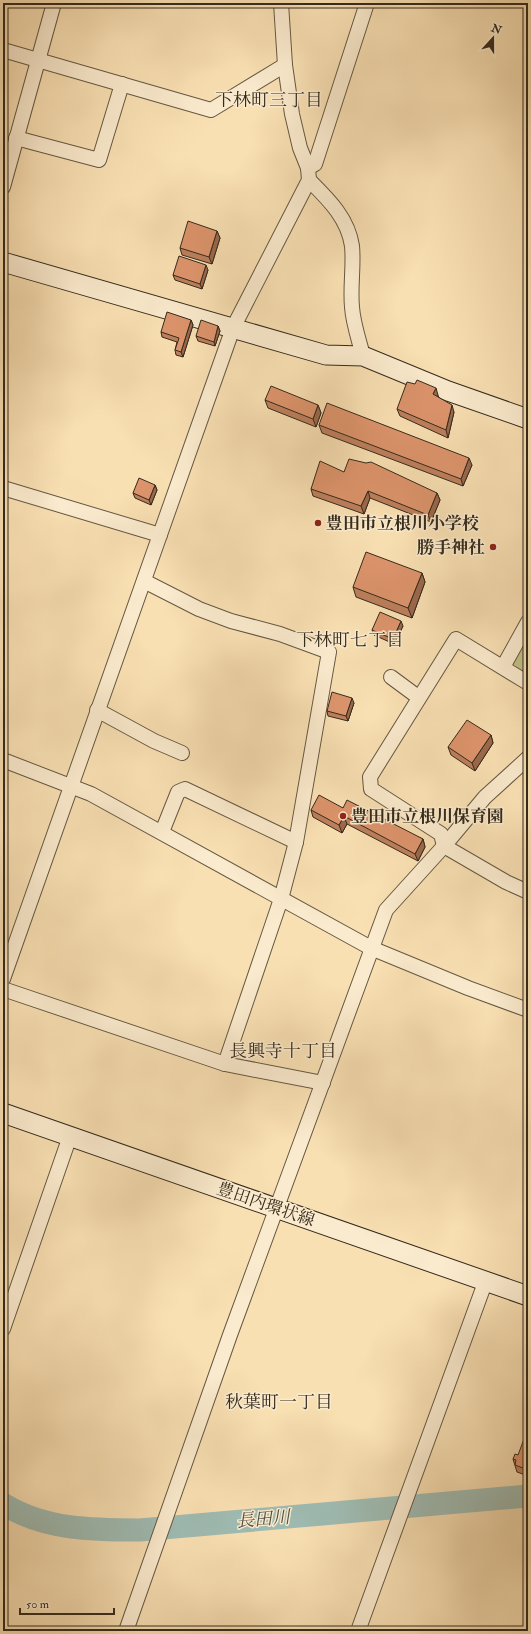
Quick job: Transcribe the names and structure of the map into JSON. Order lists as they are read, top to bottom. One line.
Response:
{"streets":{"street":["豊田内環状線"]},"districts":["下林町三丁目","下林町七丁目","長興寺十丁目","秋葉町一丁目"],"water":["長田川"],"places":["豊田市立根川小学校","勝手神社","豊田市立根川保育園"],"scale_bar":"50 m","north":"top"}
